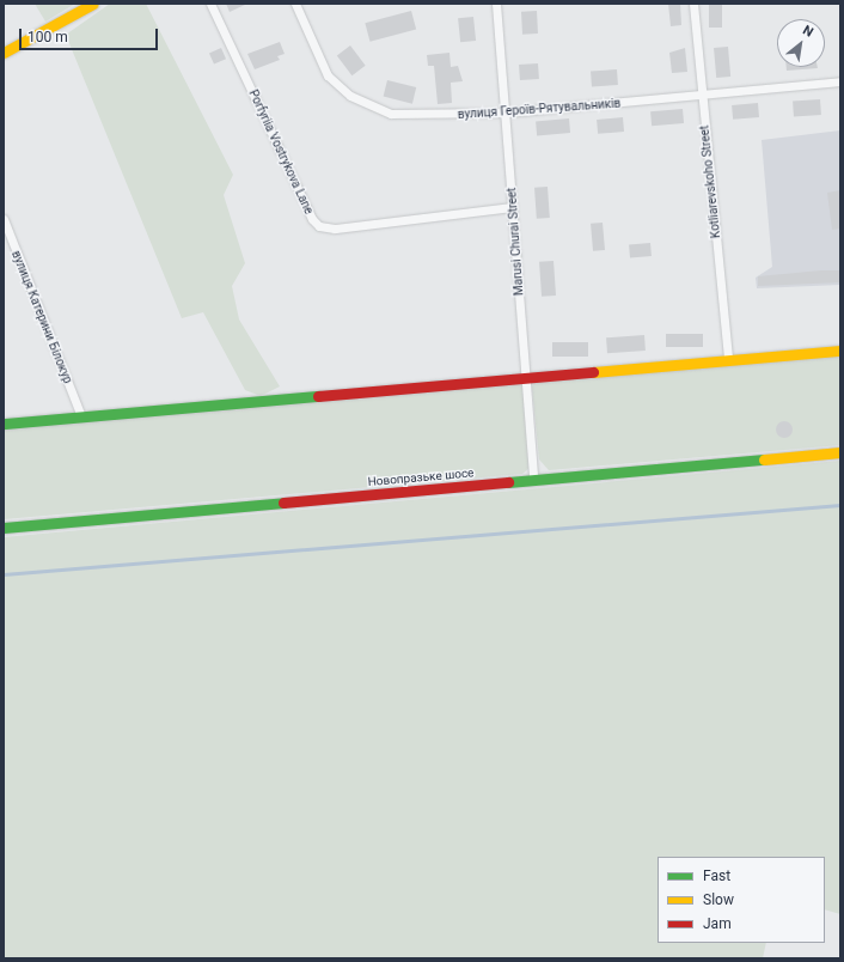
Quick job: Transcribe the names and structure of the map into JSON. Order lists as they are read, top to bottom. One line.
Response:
{"streets":{"street":["вулиця Героїв-Рятувальників","Porfyriia Vostrykova Lane","Kotliarevskoho Street","Marusi Churai Street","вулиця Катерини Білокур","Новопразьке шосе"]},"crossings":[["вулиця Героїв-Рятувальників","Kotliarevskoho Street"],["вулиця Героїв-Рятувальників","Marusi Churai Street"],["Porfyriia Vostrykova Lane","Marusi Churai Street"],["Marusi Churai Street","Новопразьке шосе"]],"legend":["Fast","Slow","Jam"],"scale_bar":"100 m","north":"top right"}
